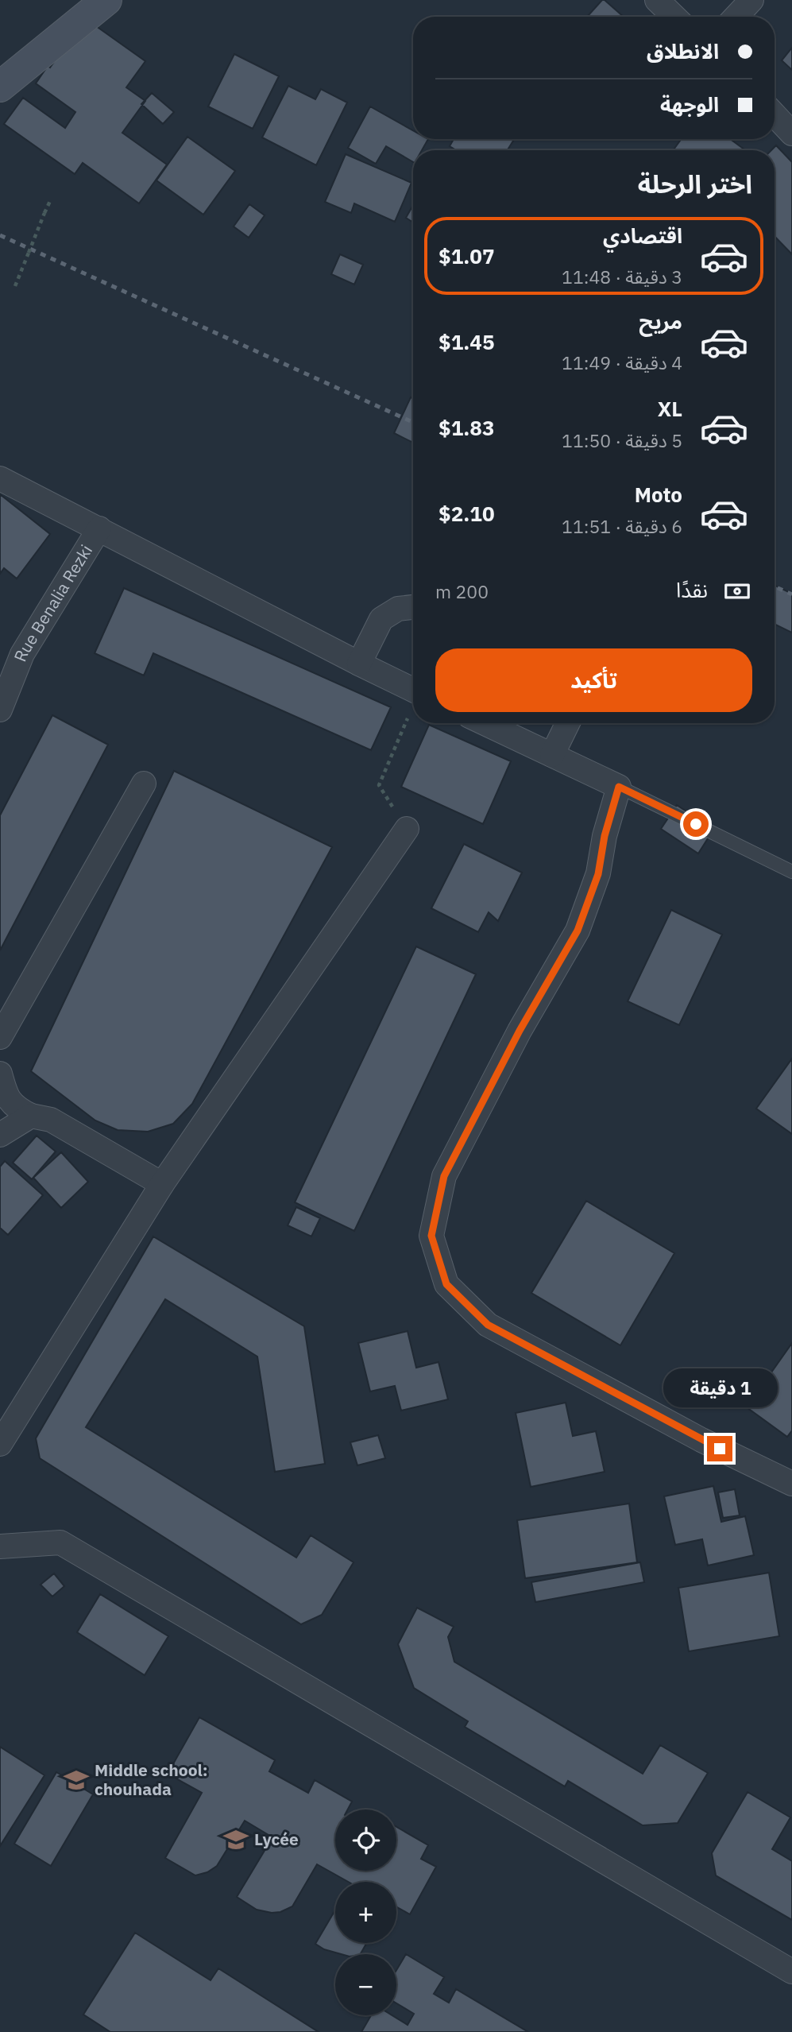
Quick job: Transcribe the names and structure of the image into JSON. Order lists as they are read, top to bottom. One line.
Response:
{"streets":{"street":["Rue Benalia Rezki"]},"places":{"school or university":["Middle school: chouhada","Lycée"]},"page":{"banner":["الانطلاق","الوجهة"],"heading":"اختر الرحلة","list":[{"name":"اقتصادي","note":"3 دقيقة · 11:48","value":"$1.07"},{"name":"مريح","note":"4 دقيقة · 11:49","value":"$1.45"},{"name":"XL","note":"5 دقيقة · 11:50","value":"$1.83"},{"name":"Moto","note":"6 دقيقة · 11:51","value":"$2.10"}],"pay":["نقدًا","200 m"],"buttons":"تأكيد","bubble":"1 دقيقة","map_buttons":["+","−"]}}
